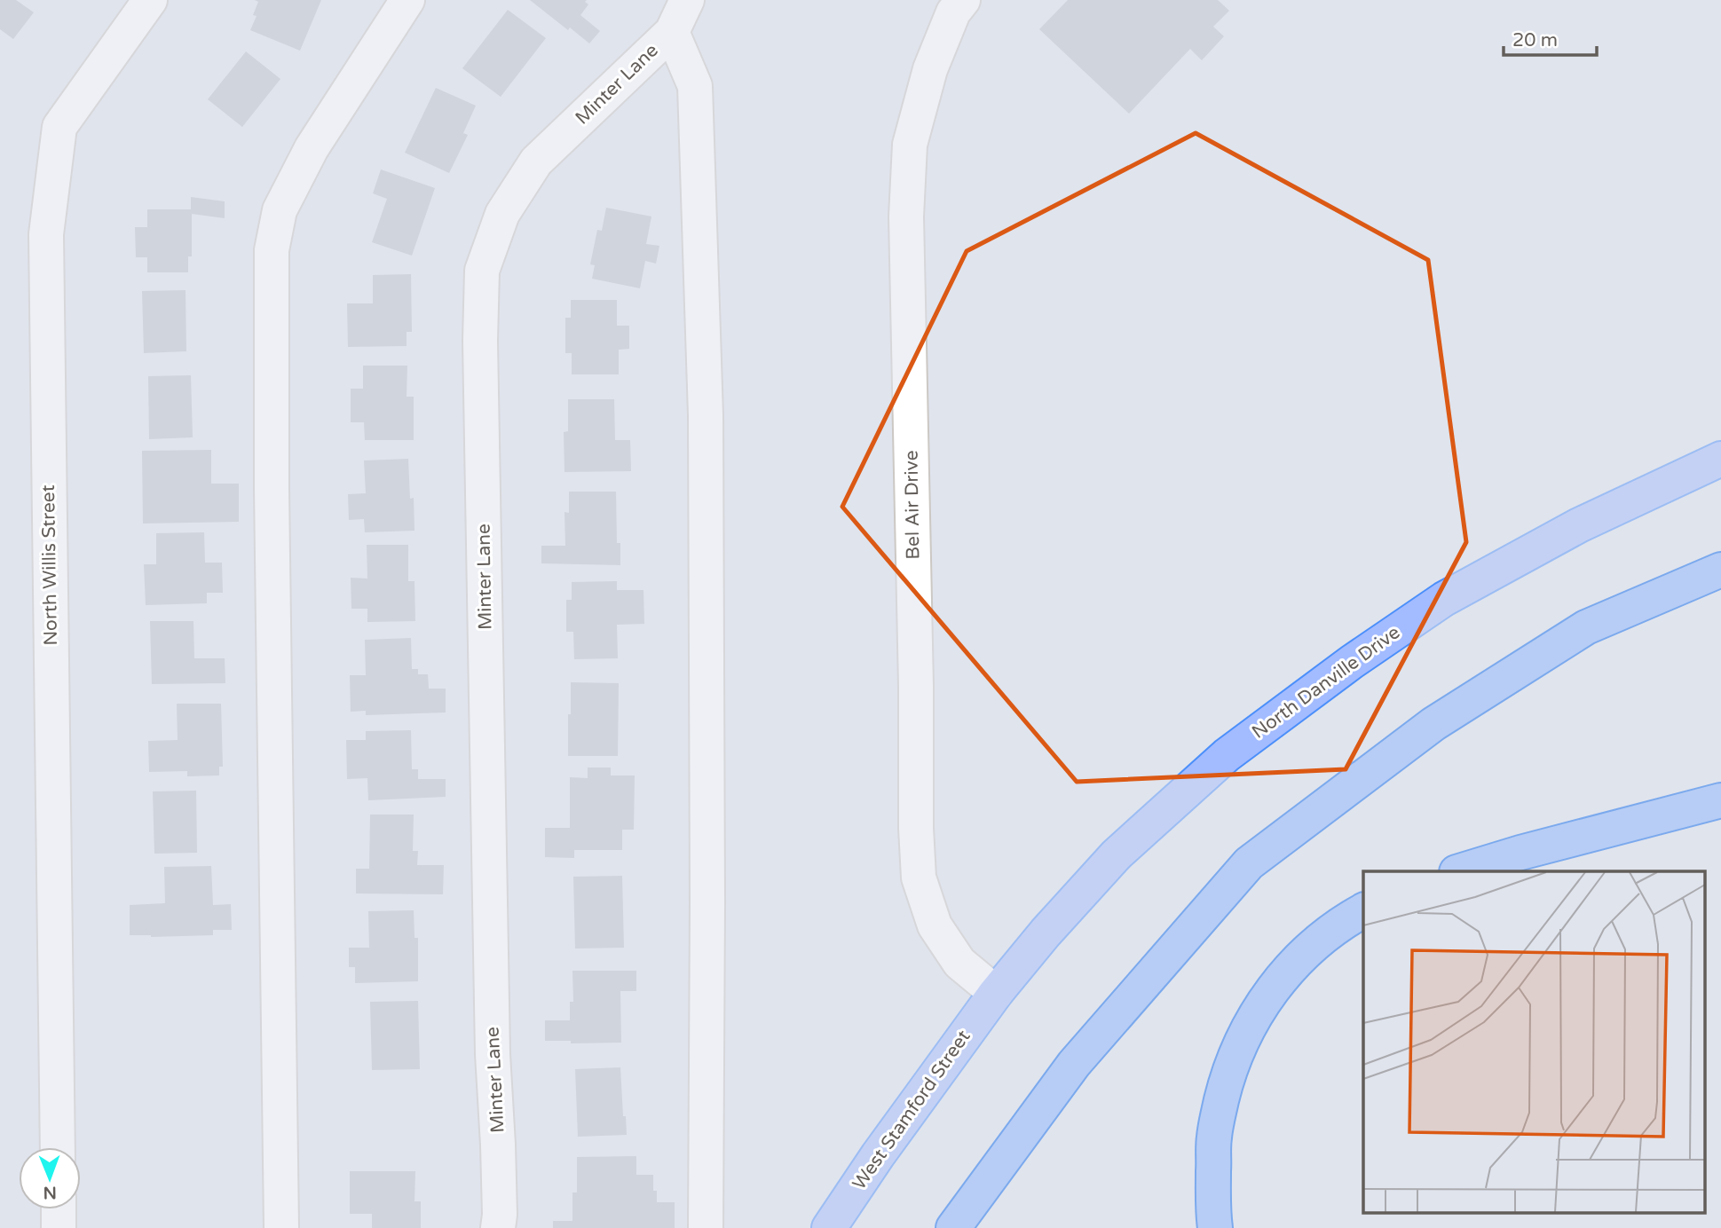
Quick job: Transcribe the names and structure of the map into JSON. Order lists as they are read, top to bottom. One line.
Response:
{"streets":{"main road":["North Danville Drive","West Stamford Street"],"street":["Minter Lane","Bel Air Drive","North Willis Street"]},"crossings":[["Bel Air Drive","North Danville Drive"],["Bel Air Drive","West Stamford Street"],["North Danville Drive","West Stamford Street"]],"scale_bar":"20 m","north":"bottom"}
